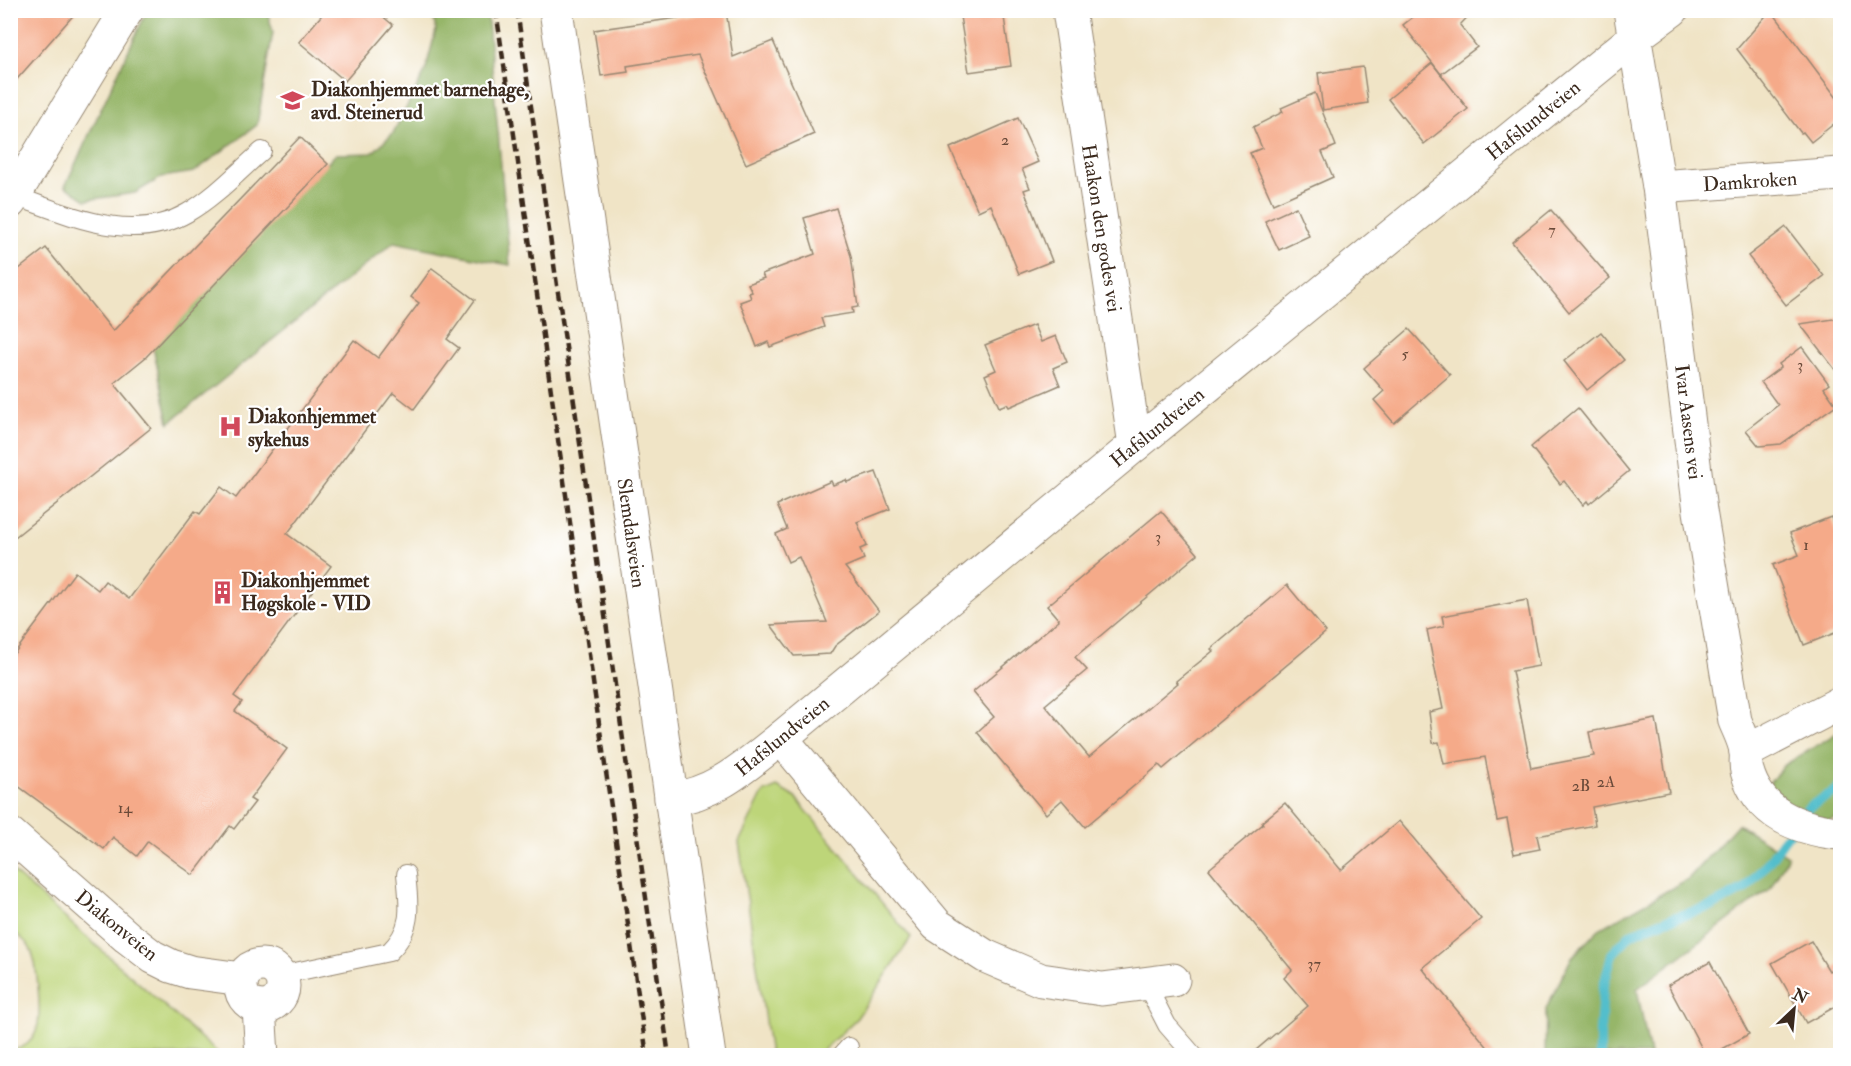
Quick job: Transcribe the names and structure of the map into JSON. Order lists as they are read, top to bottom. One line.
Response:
{"streets":{"street":["Hafslundveien","Damkroken","Haakon den godes vei","Ivar Aasens vei","Slemdalsveien","Diakonveien"]},"crossings":[["Hafslundveien","Haakon den godes vei"],["Hafslundveien","Ivar Aasens vei"],["Hafslundveien","Slemdalsveien"],["Damkroken","Ivar Aasens vei"]],"places":{"school or university":["Diakonhjemmet barnehage, avd. Steinerud"],"hospital":["Diakonhjemmet sykehus"],"building":["Diakonhjemmet Høgskole - VID"]},"house_numbers":["2","7","5","3","3","1","2A","2B","14","37"],"north":"top right"}
